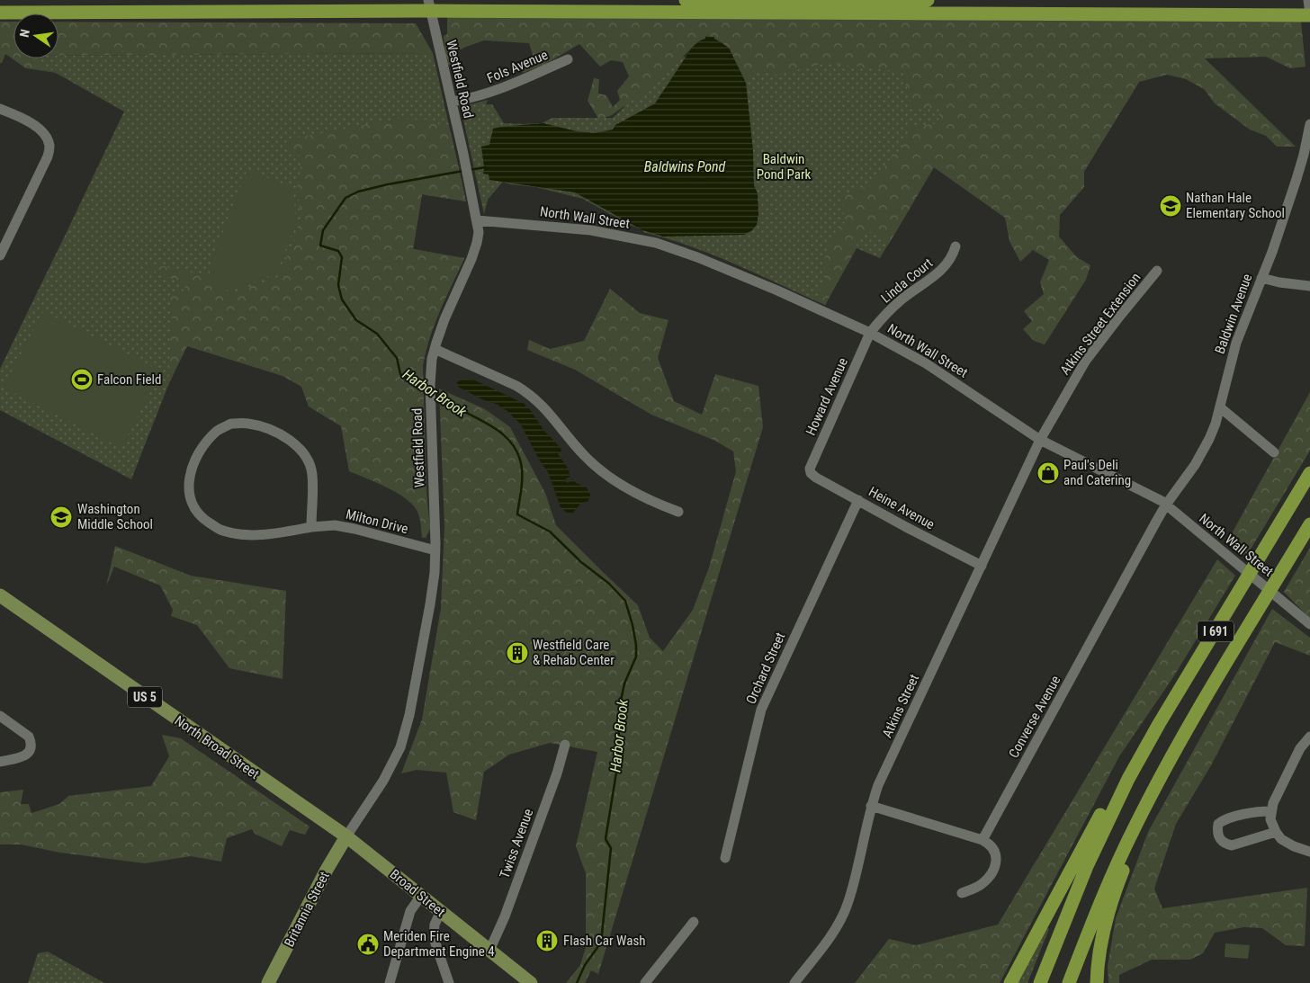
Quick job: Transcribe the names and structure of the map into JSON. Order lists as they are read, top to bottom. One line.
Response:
{"streets":{"highway":["I 691"],"main road":["US 5","North Broad Street","Broad Street","Britannia Street"],"street":["Fols Avenue","Westfield Road","North Wall Street","Linda Court","Baldwin Avenue","Atkins Street Extension","Howard Avenue","Heine Avenue","Milton Drive","Orchard Street","Atkins Street","Converse Avenue","Twiss Avenue"]},"crossings":[["Fols Avenue","Westfield Road"],["Westfield Road","North Wall Street"],["Westfield Road","Milton Drive"],["Westfield Road","North Broad Street"],["Westfield Road","Broad Street"],["Westfield Road","Britannia Street"],["North Wall Street","Linda Court"],["North Wall Street","Baldwin Avenue"],["North Wall Street","Atkins Street Extension"],["North Wall Street","Howard Avenue"],["North Wall Street","Atkins Street"],["North Wall Street","Converse Avenue"],["Linda Court","Howard Avenue"],["Baldwin Avenue","Converse Avenue"],["Atkins Street Extension","Atkins Street"],["Howard Avenue","Heine Avenue"],["Heine Avenue","Orchard Street"],["Heine Avenue","Atkins Street"],["North Broad Street","Broad Street"],["North Broad Street","Britannia Street"],["Twiss Avenue","Broad Street"],["Broad Street","Britannia Street"]],"water":["Baldwins Pond","Harbor Brook"],"parks":["Baldwin Pond Park"],"places":{"school or university":["Nathan Hale Elementary School","Washington Middle School"],"sports":["Falcon Field"],"shop":["Paul's Deli and Catering"],"building":["Westfield Care & Rehab Center","Flash Car Wash"],"public building":["Meriden Fire Department Engine 4"]},"north":"left"}
